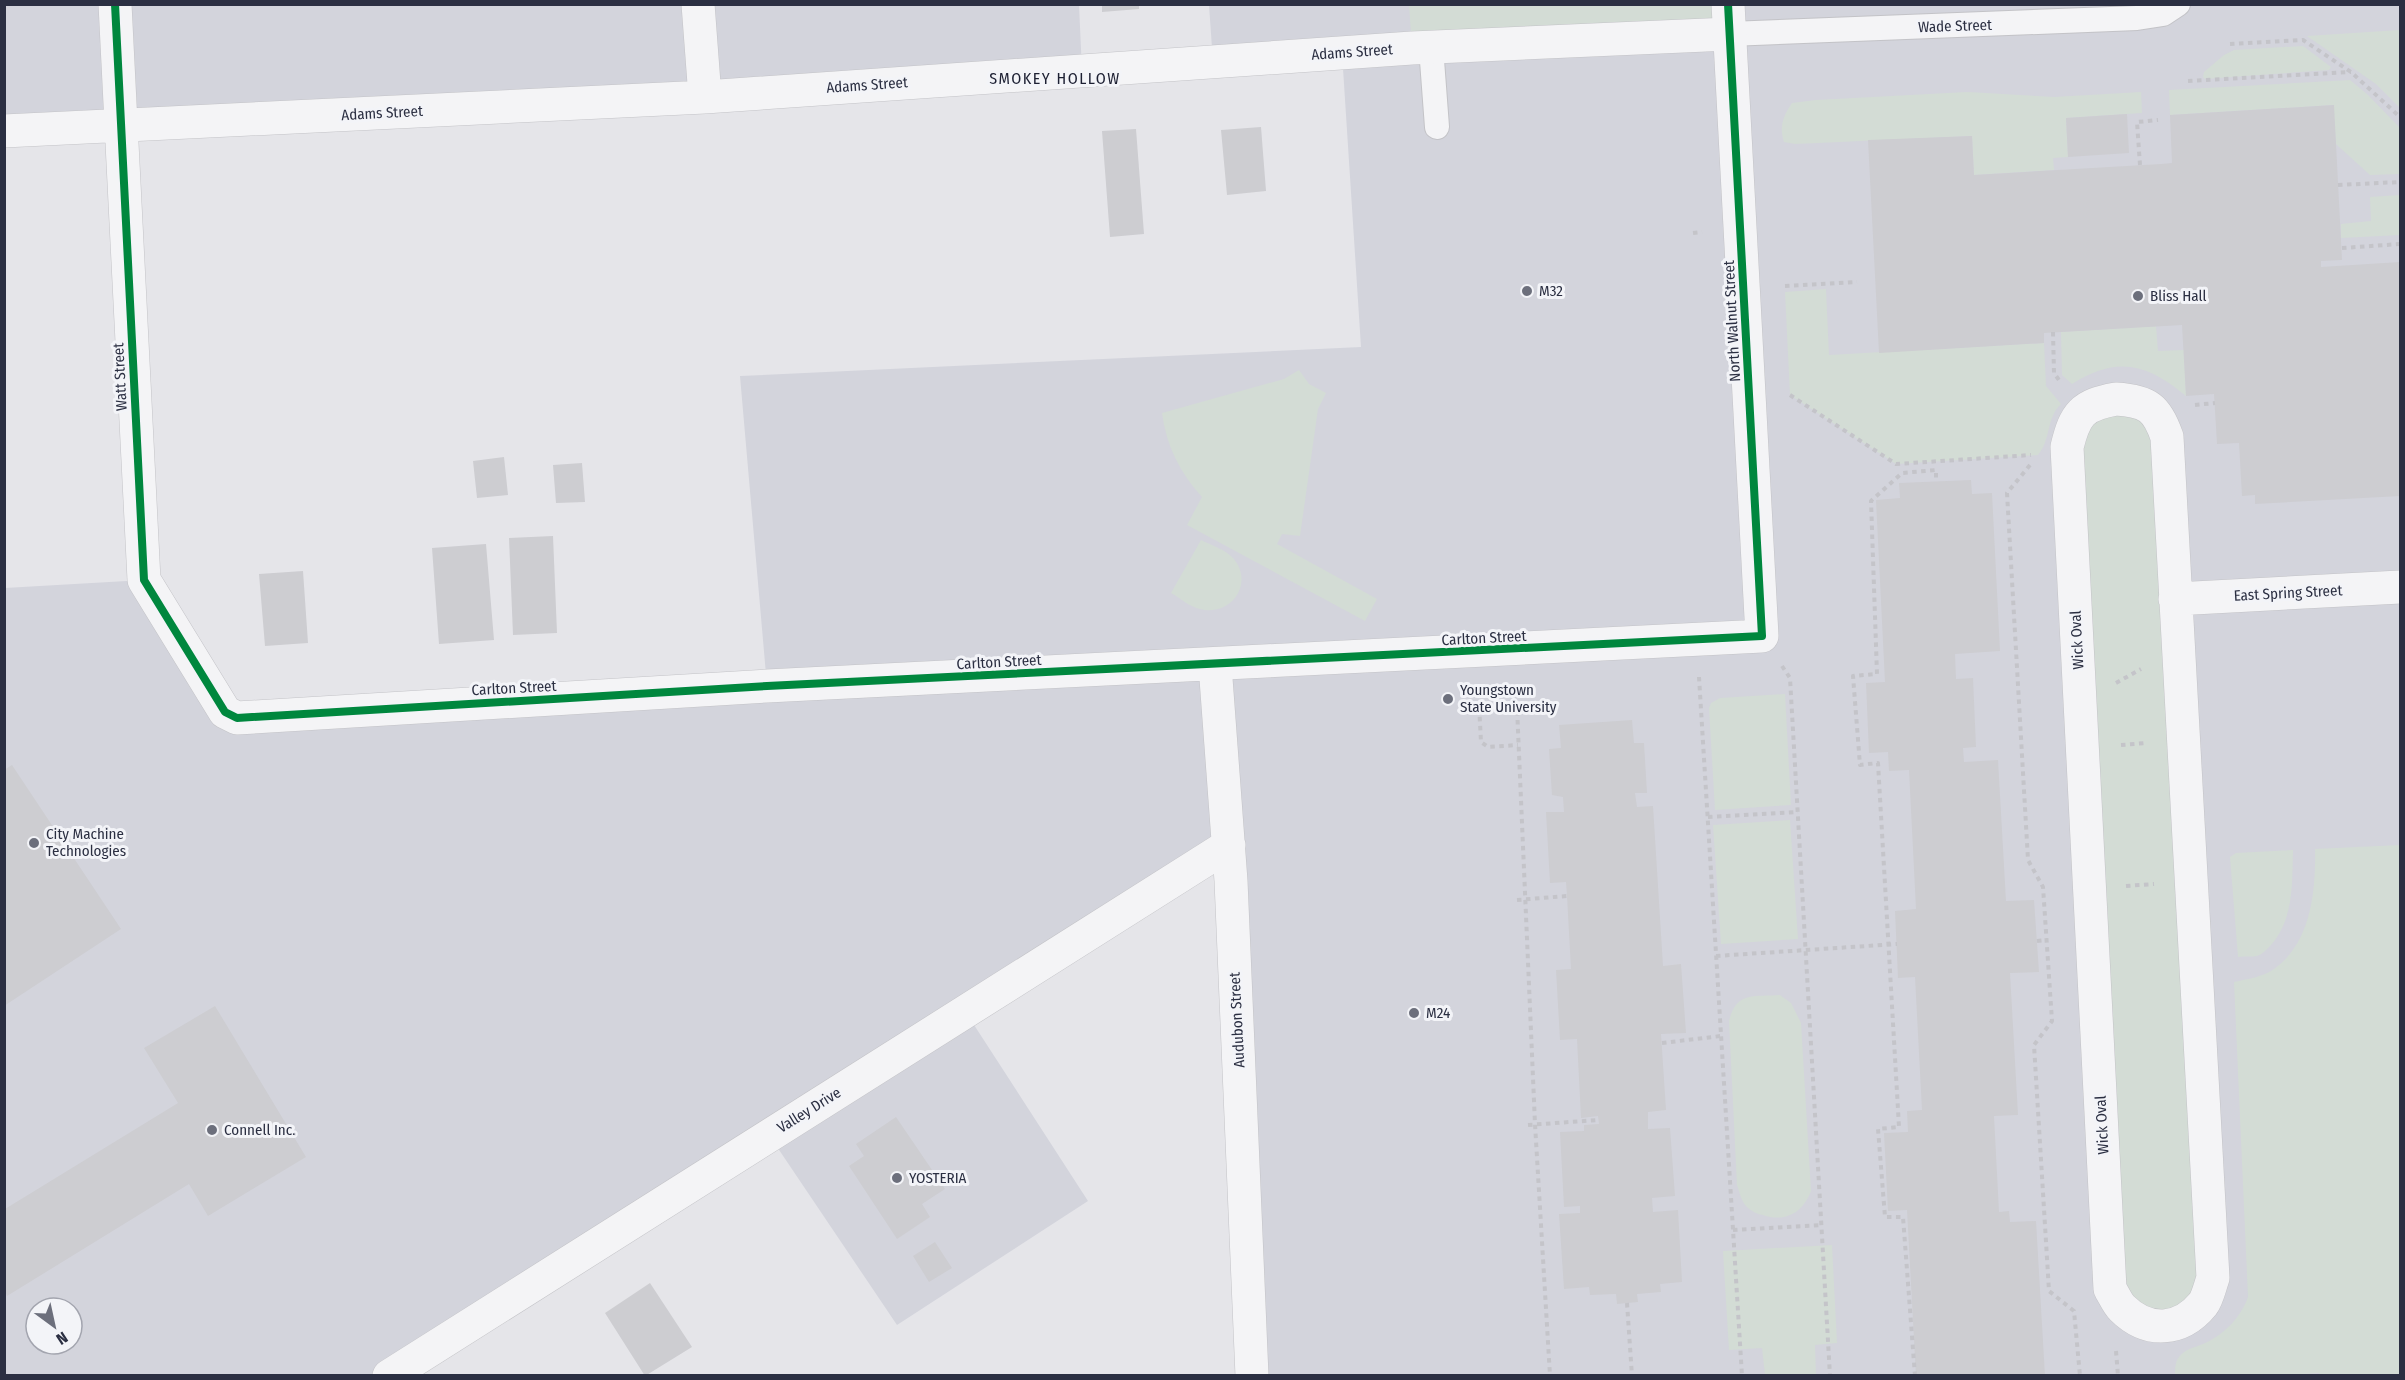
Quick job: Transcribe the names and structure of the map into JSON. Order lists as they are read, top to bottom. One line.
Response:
{"streets":{"street":["Adams Street","North Walnut Street","Watt Street","East Spring Street","Carlton Street","Wick Oval","Audubon Street","Valley Drive"],"lane":["Wade Street"]},"crossings":[["Wade Street","Adams Street"],["Wade Street","North Walnut Street"],["Adams Street","North Walnut Street"],["Adams Street","Watt Street"],["North Walnut Street","Carlton Street"],["Watt Street","Carlton Street"],["East Spring Street","Wick Oval"],["Carlton Street","Audubon Street"],["Audubon Street","Valley Drive"]],"districts":["SMOKEY HOLLOW"],"places":["M32","Bliss Hall","Youngstown State University","City Machine Technologies","M24","Connell Inc.","YOSTERIA"],"north":"bottom right"}
